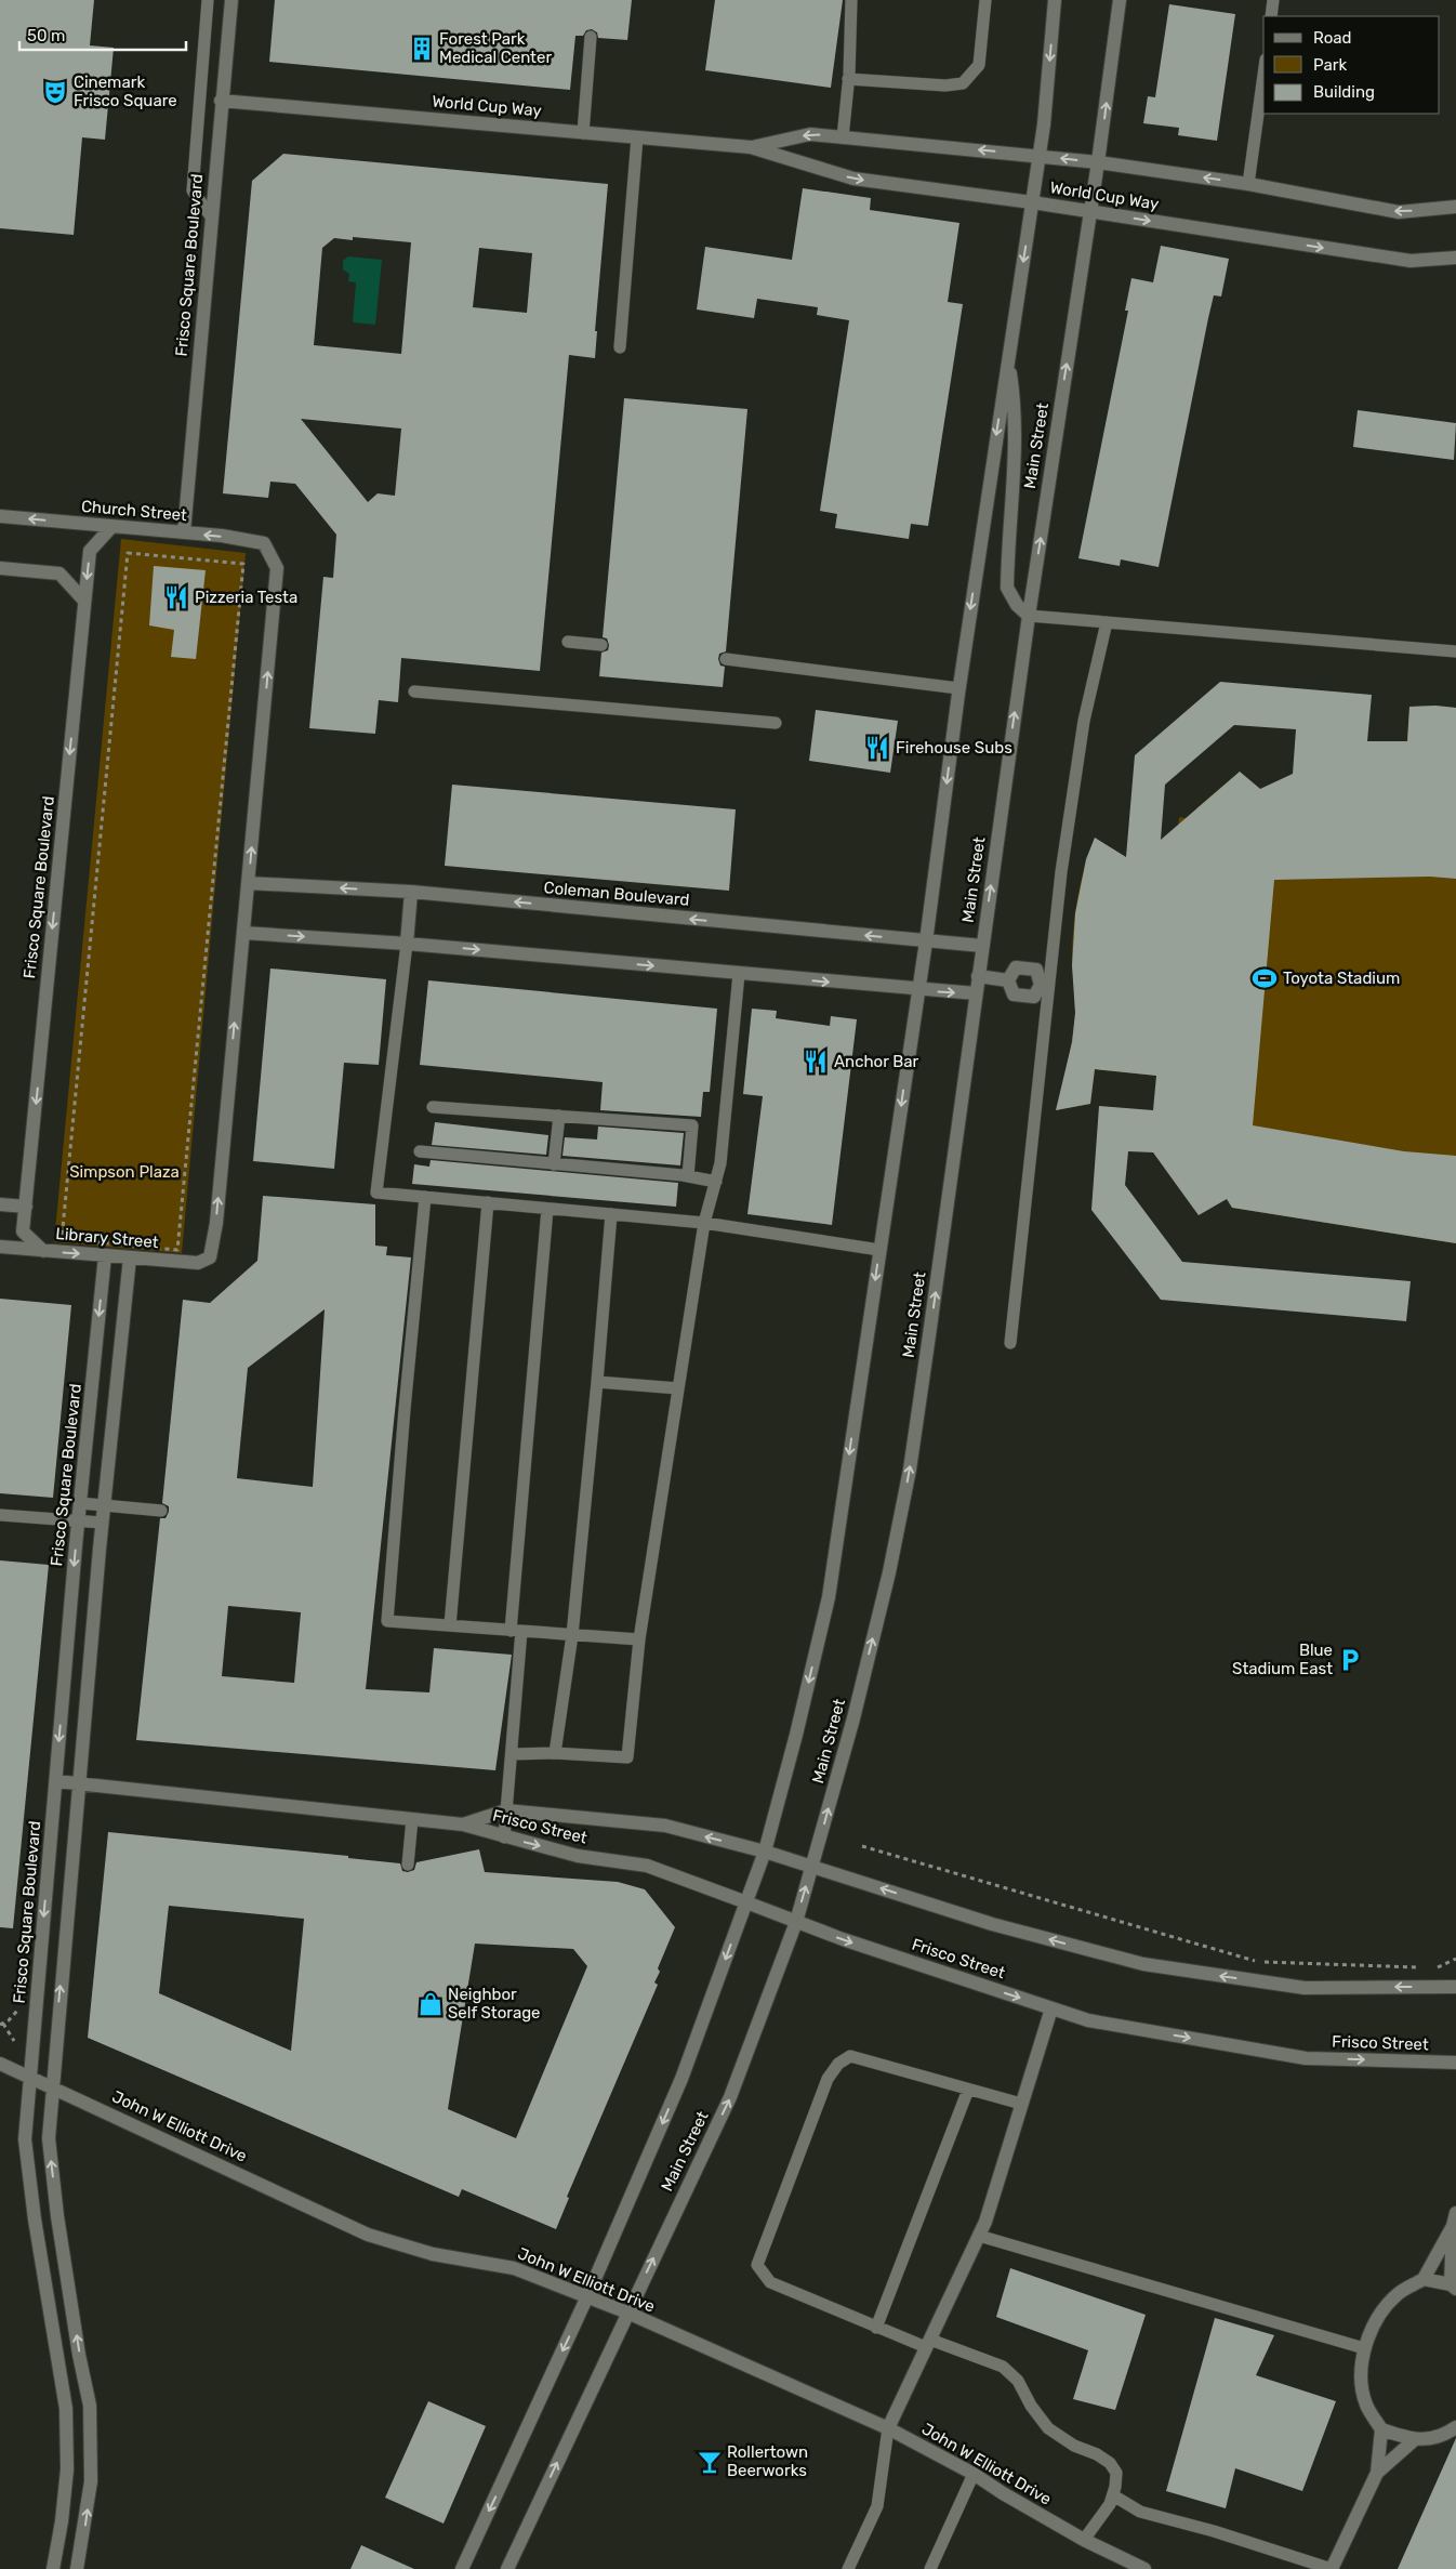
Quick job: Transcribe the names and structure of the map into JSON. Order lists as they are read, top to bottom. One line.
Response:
{"streets":{"street":["World Cup Way","Frisco Square Boulevard","Main Street","Church Street","Coleman Boulevard","Library Street","Frisco Street","John W Elliott Drive"]},"crossings":[["World Cup Way","Frisco Square Boulevard"],["World Cup Way","Main Street"],["Frisco Square Boulevard","Church Street"],["Frisco Square Boulevard","Library Street"],["Frisco Square Boulevard","Frisco Street"],["Frisco Square Boulevard","John W Elliott Drive"],["Main Street","Coleman Boulevard"],["Main Street","Frisco Street"],["Main Street","John W Elliott Drive"],["Church Street","Coleman Boulevard"]],"parks":["Simpson Plaza"],"places":{"building":["Forest Park Medical Center"],"theatre":["Cinemark Frisco Square"],"restaurant":["Pizzeria Testa","Firehouse Subs","Anchor Bar"],"sports":["Toyota Stadium"],"parking":["Blue Stadium East"],"shop":["Neighbor Self Storage"],"bar":["Rollertown Beerworks"]},"legend":["Road","Park","Building"],"scale_bar":"50 m"}
